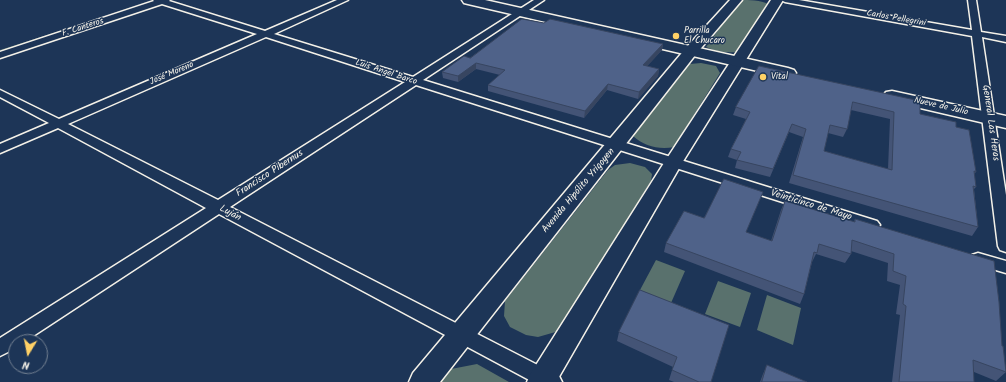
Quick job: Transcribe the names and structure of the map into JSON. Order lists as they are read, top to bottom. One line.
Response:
{"streets":{"main road":["Nueve de Julio","Avenida Hipólito Yrigoyen"],"street":["Carlos Pellegrini","F. Canteros","Luis Angel Barco","José Moreno","General Las Heras","Francisco Pibernus","Veinticinco de Mayo","Luján"]},"crossings":[["Carlos Pellegrini","General Las Heras"],["F. Canteros","Luis Angel Barco"],["Luis Angel Barco","José Moreno"],["Luis Angel Barco","Francisco Pibernus"],["Luis Angel Barco","Avenida Hipólito Yrigoyen"],["Luis Angel Barco","Veinticinco de Mayo"],["José Moreno","Luján"],["Nueve de Julio","General Las Heras"],["Francisco Pibernus","Luján"],["Avenida Hipólito Yrigoyen","Veinticinco de Mayo"],["Avenida Hipólito Yrigoyen","Luján"]],"places":["Parrilla El Chucaro","Vital"],"north":"bottom"}
